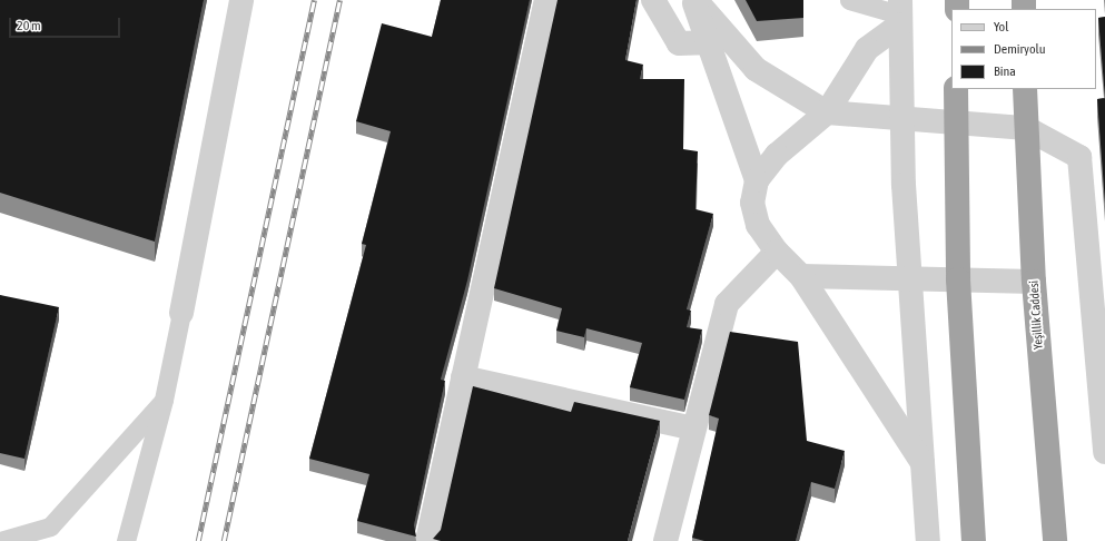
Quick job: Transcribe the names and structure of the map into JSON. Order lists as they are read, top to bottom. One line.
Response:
{"streets":{"highway":["Yeşillik Caddesi"]},"legend":["Yol","Demiryolu","Bina"],"scale_bar":"20 m"}
